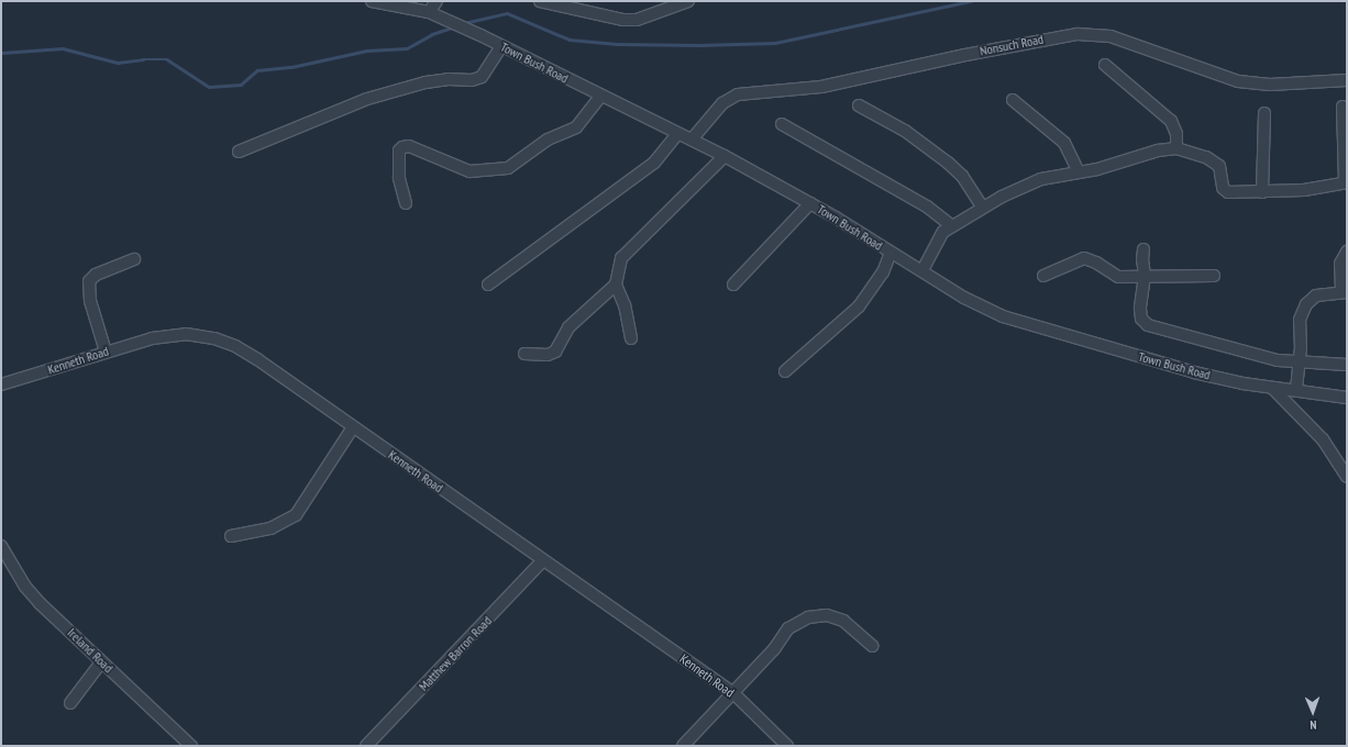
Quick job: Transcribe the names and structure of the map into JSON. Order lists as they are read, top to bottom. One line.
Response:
{"streets":{"street":["Nonsuch Road","Town Bush Road","Kenneth Road","Ireland Road","Matthew Barron Road"]},"crossings":[["Nonsuch Road","Town Bush Road"],["Kenneth Road","Matthew Barron Road"]],"north":"bottom"}
